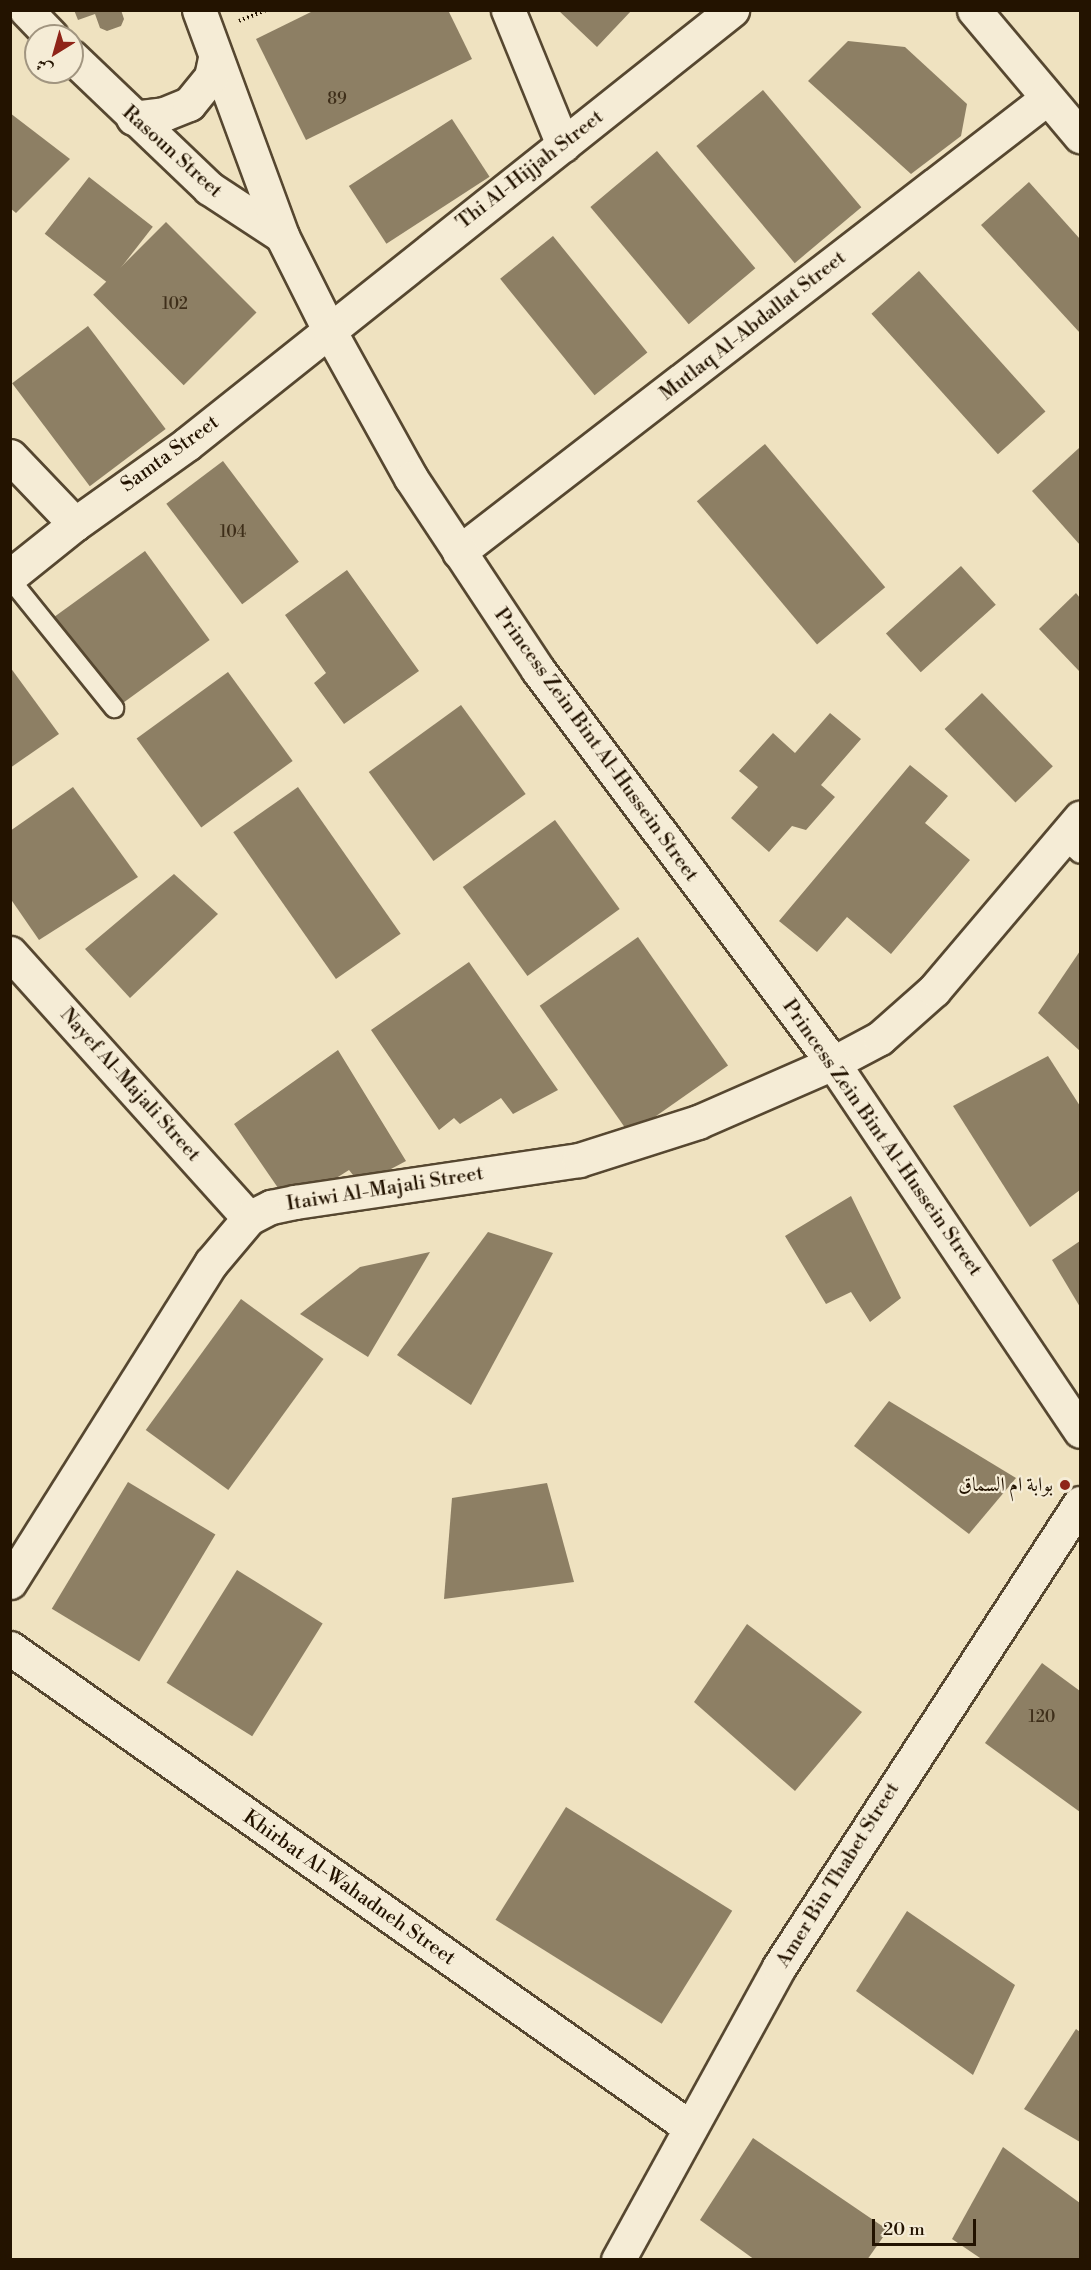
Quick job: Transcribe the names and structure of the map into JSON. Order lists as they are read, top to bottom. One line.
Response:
{"streets":{"street":["Rasoun Street","Thi Al-Hijjah Street","Mutlaq Al-Abdallat Street","Samta Street","Princess Zein Bint Al-Hussein Street","Nayef Al-Majali Street","Itaiwi Al-Majali Street","Amer Bin Thabet Street","Khirbat Al-Wahadneh Street"]},"crossings":[["Rasoun Street","Princess Zein Bint Al-Hussein Street"],["Thi Al-Hijjah Street","Samta Street"],["Thi Al-Hijjah Street","Princess Zein Bint Al-Hussein Street"],["Mutlaq Al-Abdallat Street","Princess Zein Bint Al-Hussein Street"],["Samta Street","Princess Zein Bint Al-Hussein Street"],["Princess Zein Bint Al-Hussein Street","Itaiwi Al-Majali Street"],["Nayef Al-Majali Street","Itaiwi Al-Majali Street"],["Amer Bin Thabet Street","Khirbat Al-Wahadneh Street"]],"places":["بوابة ام السماق"],"house_numbers":["89","102","104","120"],"scale_bar":"20 m","north":"bottom left"}
